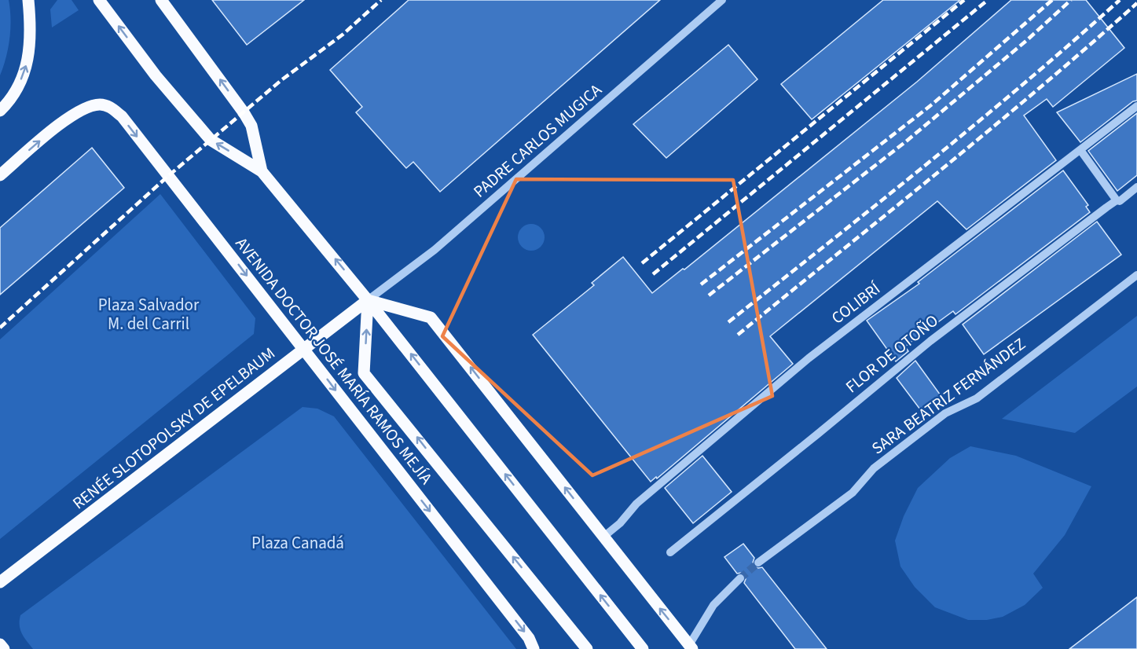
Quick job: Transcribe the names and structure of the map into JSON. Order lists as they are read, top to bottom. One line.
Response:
{"streets":{"main road":["AVENIDA DOCTOR JOSÉ MARÍA RAMOS MEJÍA","RENÉE SLOTOPOLSKY DE EPELBAUM"],"street":["PADRE CARLOS MUGICA","COLIBRÍ","FLOR DE OTOÑO","SARA BEATRIZ FERNÁNDEZ"]},"crossings":[["PADRE CARLOS MUGICA","AVENIDA DOCTOR JOSÉ MARÍA RAMOS MEJÍA"],["PADRE CARLOS MUGICA","RENÉE SLOTOPOLSKY DE EPELBAUM"],["AVENIDA DOCTOR JOSÉ MARÍA RAMOS MEJÍA","RENÉE SLOTOPOLSKY DE EPELBAUM"]],"parks":["Plaza Salvador M. del Carril","Plaza Canadá"]}
